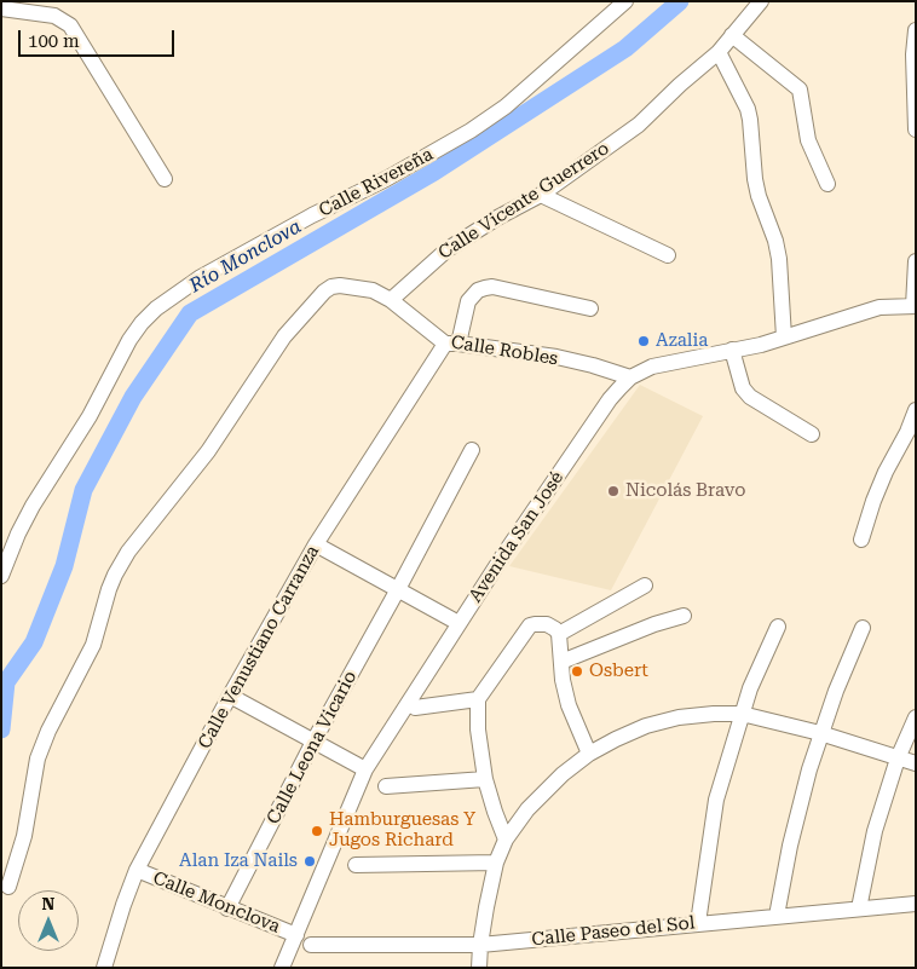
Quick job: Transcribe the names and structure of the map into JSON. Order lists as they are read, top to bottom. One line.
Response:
{"streets":{"street":["Calle Rivereña","Calle Vicente Guerrero","Calle Robles","Avenida San José","Calle Venustiano Carranza","Calle Leona Vicario","Calle Monclova","Calle Paseo del Sol"]},"crossings":[["Calle Vicente Guerrero","Calle Robles"],["Calle Robles","Avenida San José"],["Calle Robles","Calle Venustiano Carranza"],["Avenida San José","Calle Monclova"],["Calle Venustiano Carranza","Calle Monclova"],["Calle Leona Vicario","Calle Monclova"]],"water":["Río Monclova"],"places":["Azalia","Nicolás Bravo","Osbert","Hamburguesas Y Jugos Richard","Alan Iza Nails"],"scale_bar":"100 m","north":"top"}
